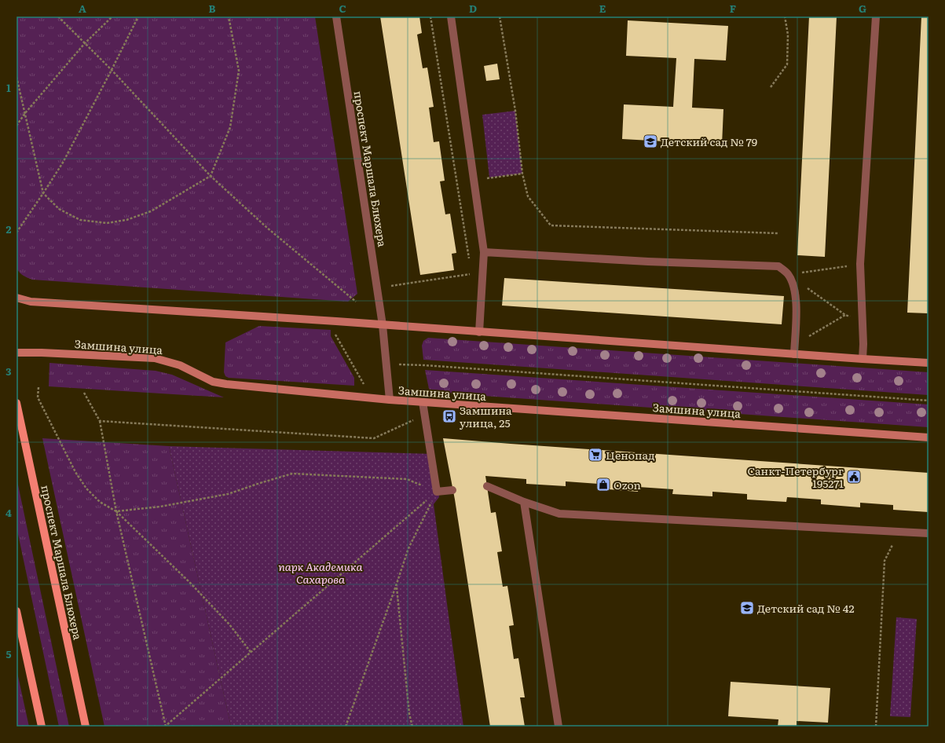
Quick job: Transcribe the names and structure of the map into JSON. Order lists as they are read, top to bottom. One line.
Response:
{"streets":{"main road":["проспект Маршала Блюхера"],"street":["Замшина улица"]},"crossings":[["проспект Маршала Блюхера","Замшина улица"]],"parks":["парк Академика Сахарова"],"places":{"school or university":["Детский сад № 79","Детский сад № 42"],"bus stop":["Замшина улица, 25"],"supermarket":["Ценопад"],"public building":["Санкт-Петербург 195271"],"shop":["Ozon"]},"grid":{"columns":["A","B","C","D","E","F","G"],"rows":["1","2","3","4","5"]}}
